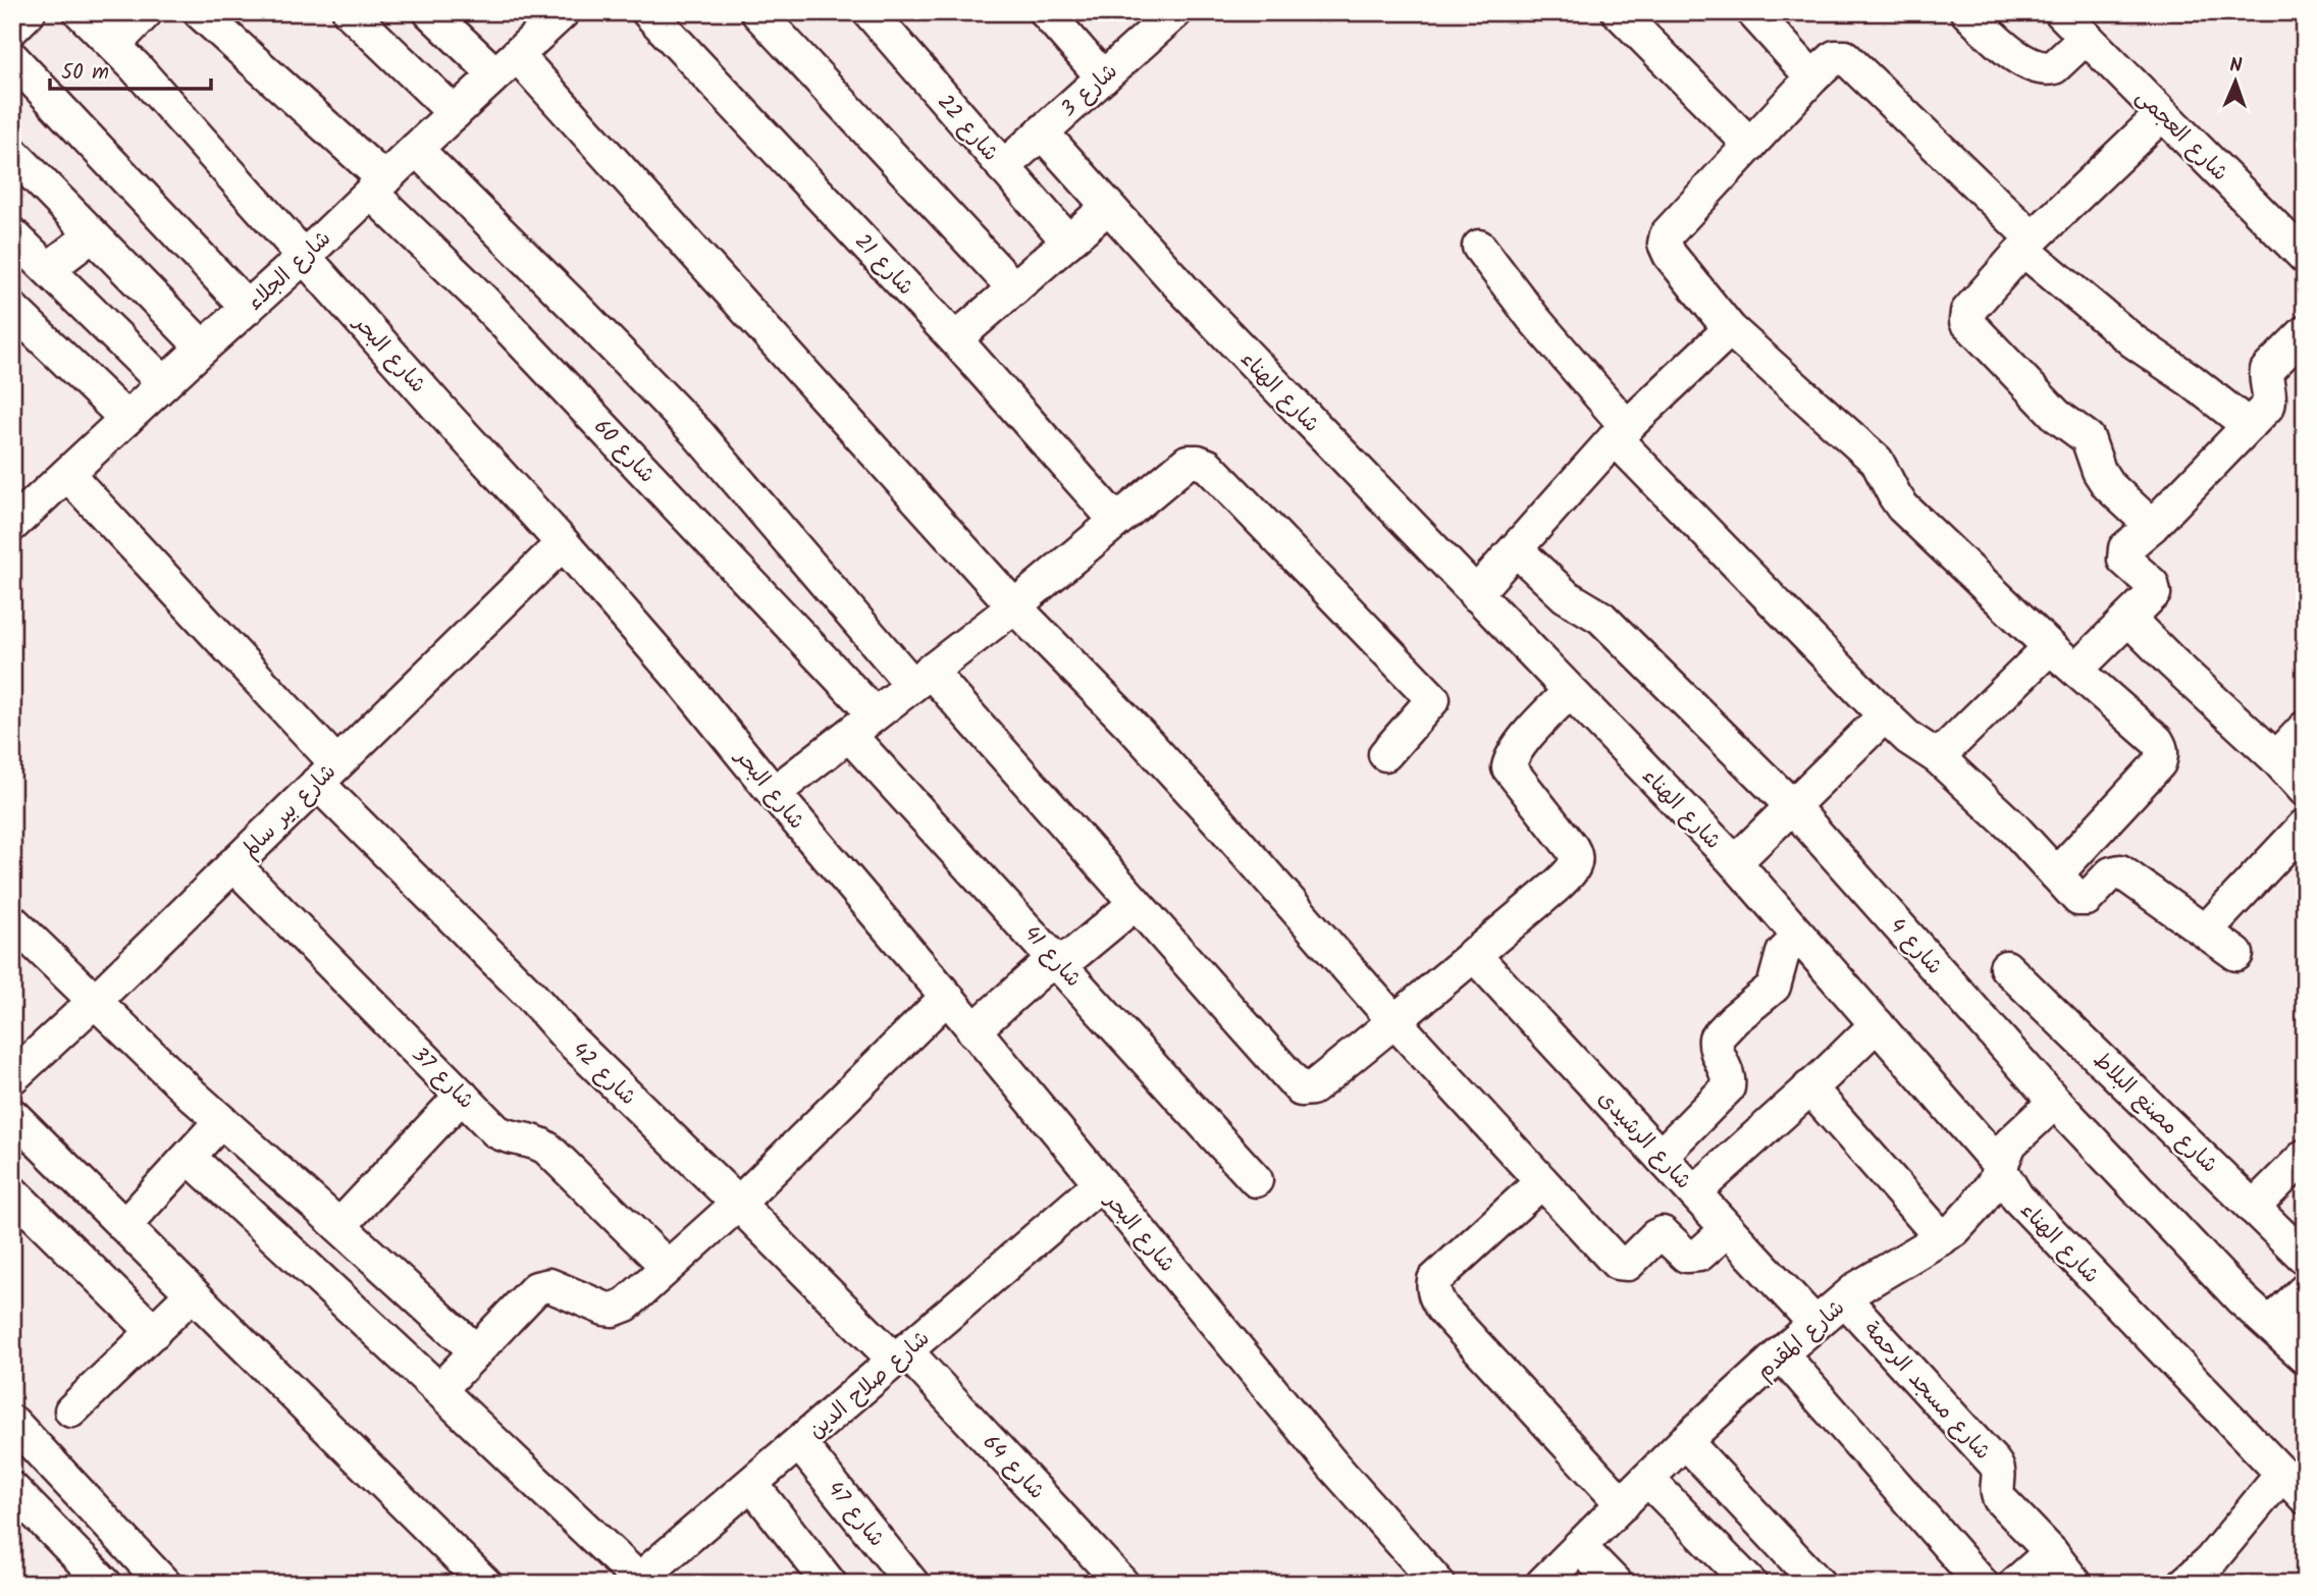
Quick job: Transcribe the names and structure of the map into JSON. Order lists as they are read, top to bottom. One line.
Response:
{"streets":{"street":["شارع 3","شارع 22","شارع العجمى","شارع 21","شارع الجلاء","شارع البحر","شارع الهناء","شارع 60","شارع بير سالم","شارع 4","شارع 41","شارع 42","شارع 37","شارع مصنع البلاط","شارع الرشيدى","شارع المقدم","شارع صلاح الدين","شارع مسجد الرحمة","شارع 64","شارع 47"]},"crossings":[["شارع 3","شارع 22"],["شارع 3","شارع الهناء"],["شارع الجلاء","شارع البحر"],["شارع الجلاء","شارع 60"],["شارع الجلاء","شارع 42"],["شارع البحر","شارع بير سالم"],["شارع البحر","شارع صلاح الدين"],["شارع الهناء","شارع المقدم"],["شارع بير سالم","شارع 42"],["شارع بير سالم","شارع 37"],["شارع 4","شارع المقدم"],["شارع 42","شارع صلاح الدين"],["شارع 42","شارع 64"],["شارع الرشيدى","شارع المقدم"],["شارع المقدم","شارع مسجد الرحمة"],["شارع صلاح الدين","شارع 64"],["شارع صلاح الدين","شارع 47"]],"scale_bar":"50 m","north":"top"}
